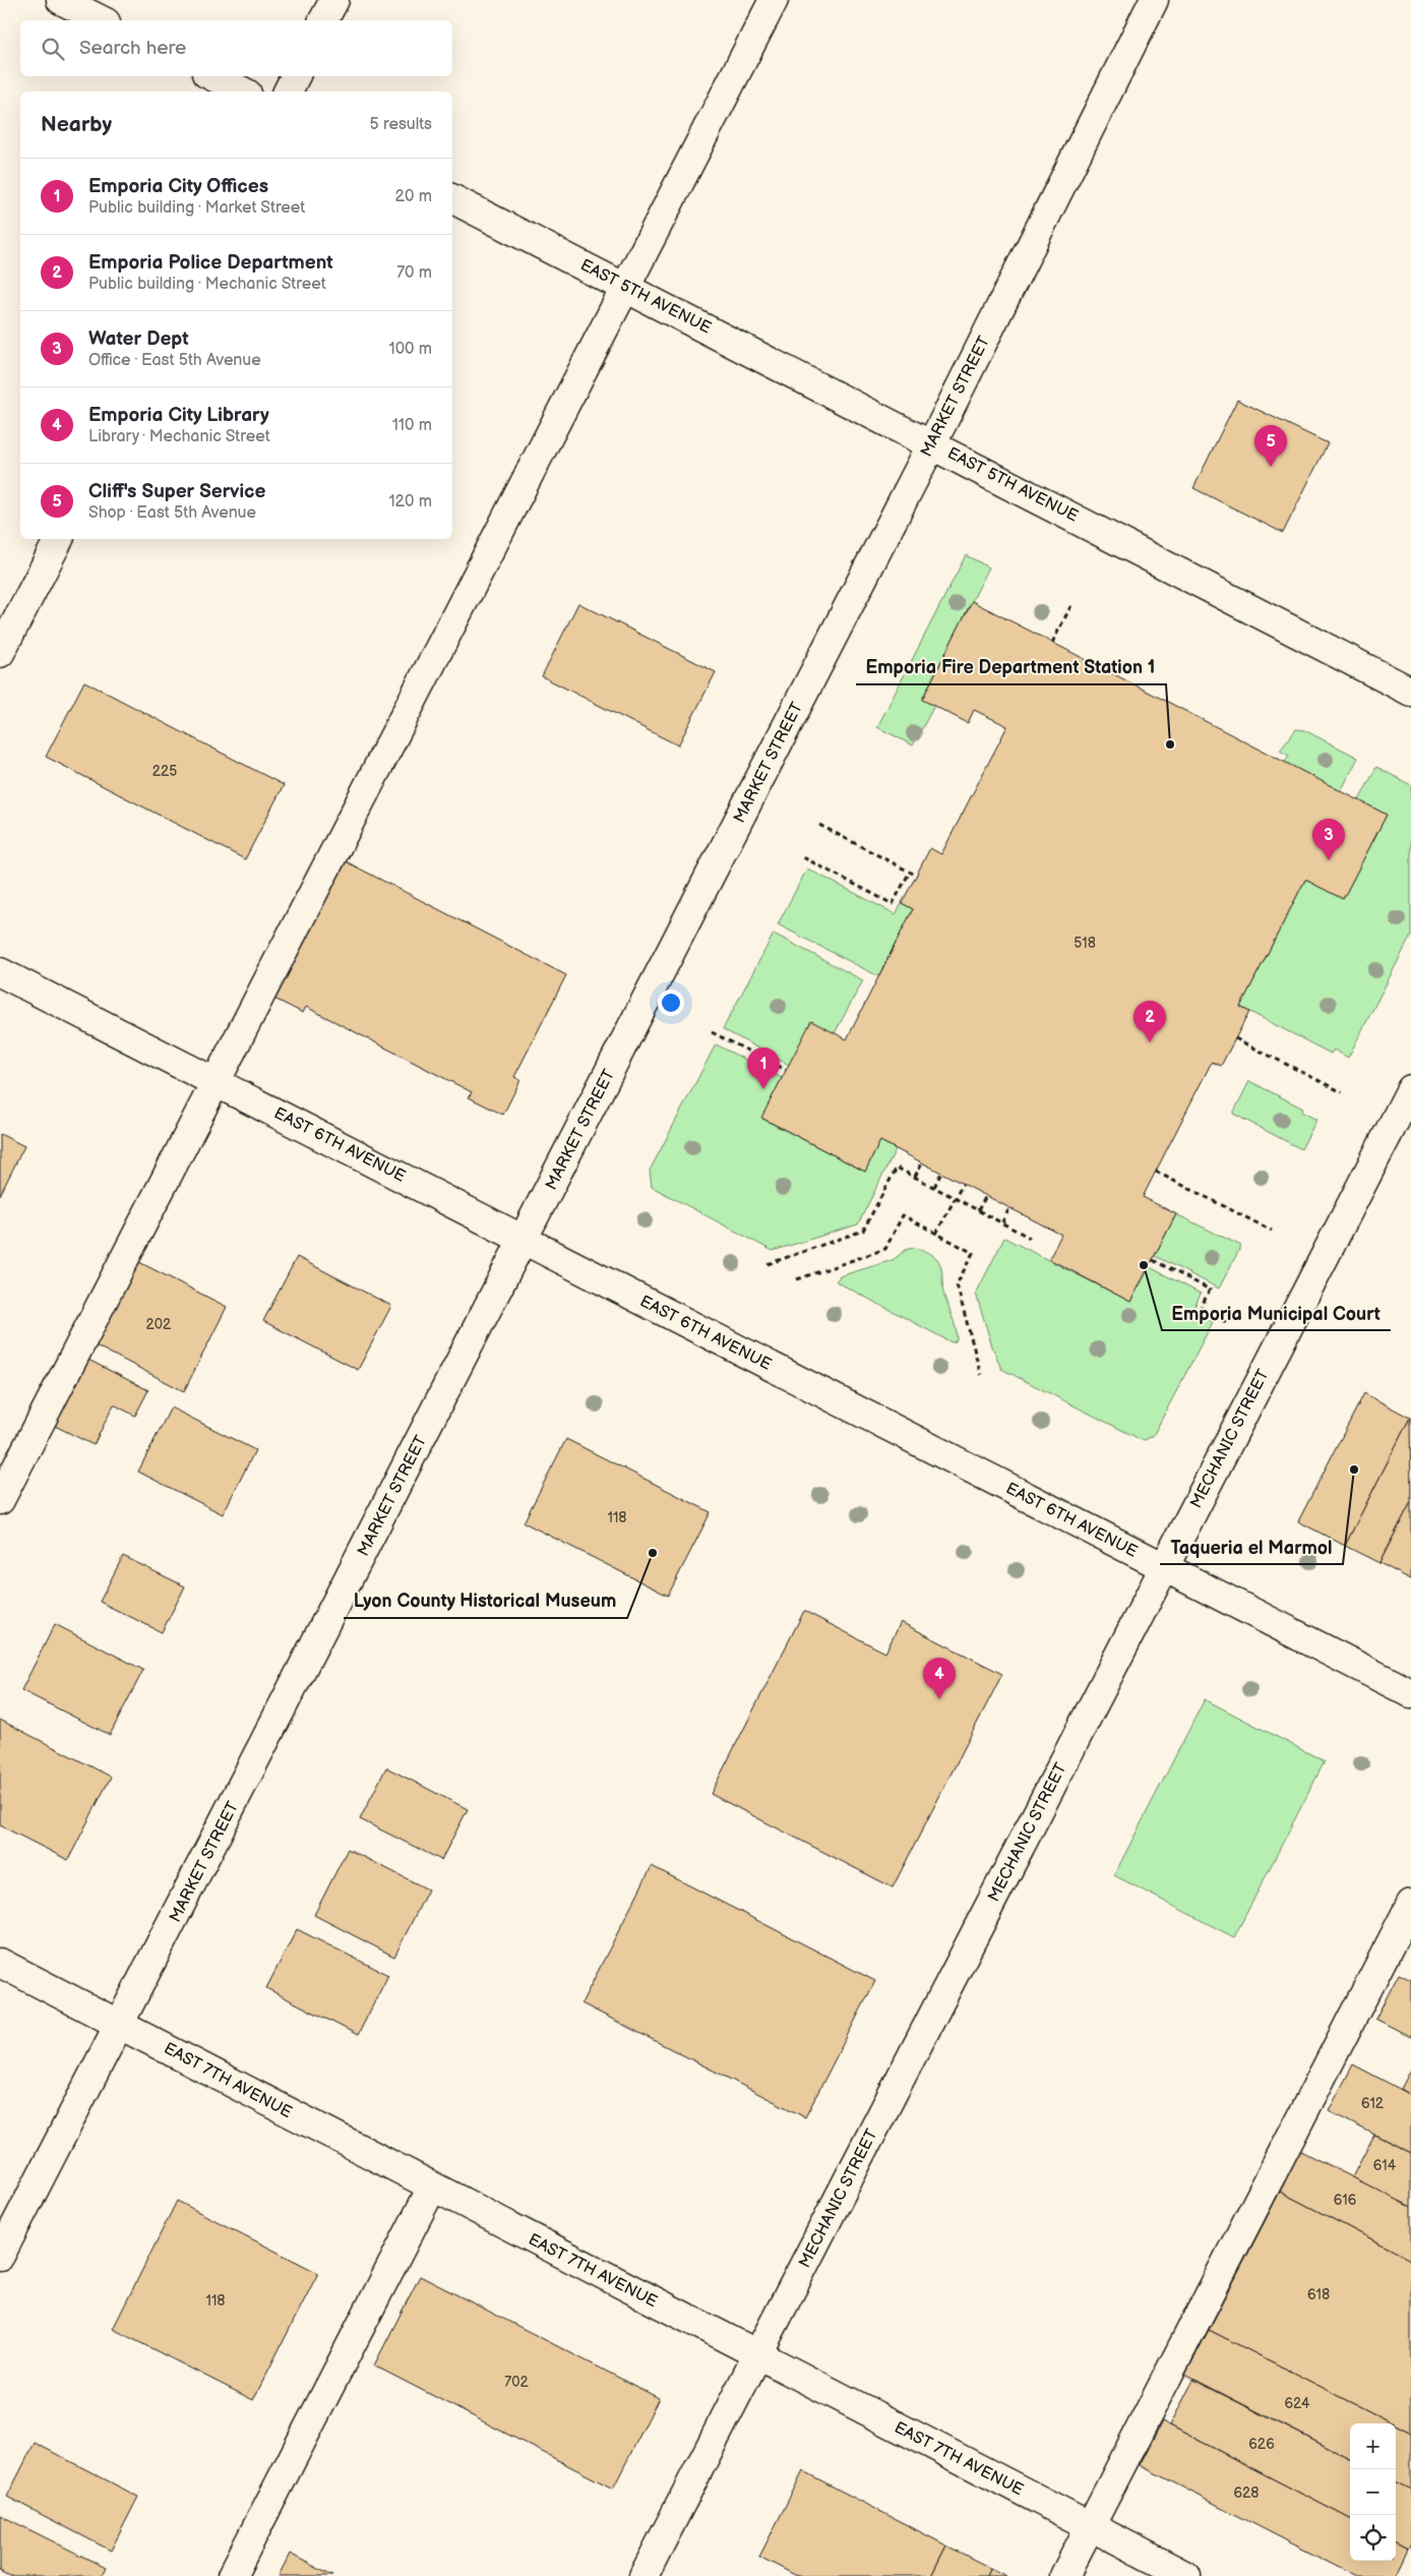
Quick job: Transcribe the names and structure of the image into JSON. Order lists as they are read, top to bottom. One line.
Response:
{"streets":{"street":["EAST 5TH AVENUE","MARKET STREET","EAST 6TH AVENUE","MECHANIC STREET","EAST 7TH AVENUE"]},"crossings":[["EAST 5TH AVENUE","MARKET STREET"],["MARKET STREET","EAST 6TH AVENUE"],["MARKET STREET","EAST 7TH AVENUE"],["EAST 6TH AVENUE","MECHANIC STREET"],["MECHANIC STREET","EAST 7TH AVENUE"]],"places":["Emporia Fire Department Station 1","Emporia Municipal Court","Taqueria el Marmol","Lyon County Historical Museum"],"house_numbers":["225","518","202","118","612","614","616","618","118","702","624","626","628"],"page":{"search":"Search here","heading":["Nearby","5 results"],"list":[{"mark":"1","name":"Emporia City Offices","note":"Public building · Market Street","value":"20 m"},{"mark":"2","name":"Emporia Police Department","note":"Public building · Mechanic Street","value":"70 m"},{"mark":"3","name":"Water Dept","note":"Office · East 5th Avenue","value":"100 m"},{"mark":"4","name":"Emporia City Library","note":"Library · Mechanic Street","value":"110 m"},{"mark":"5","name":"Cliff's Super Service","note":"Shop · East 5th Avenue","value":"120 m"}],"pins":["5","3","2","1","4"],"map_buttons":["+","−"]}}
